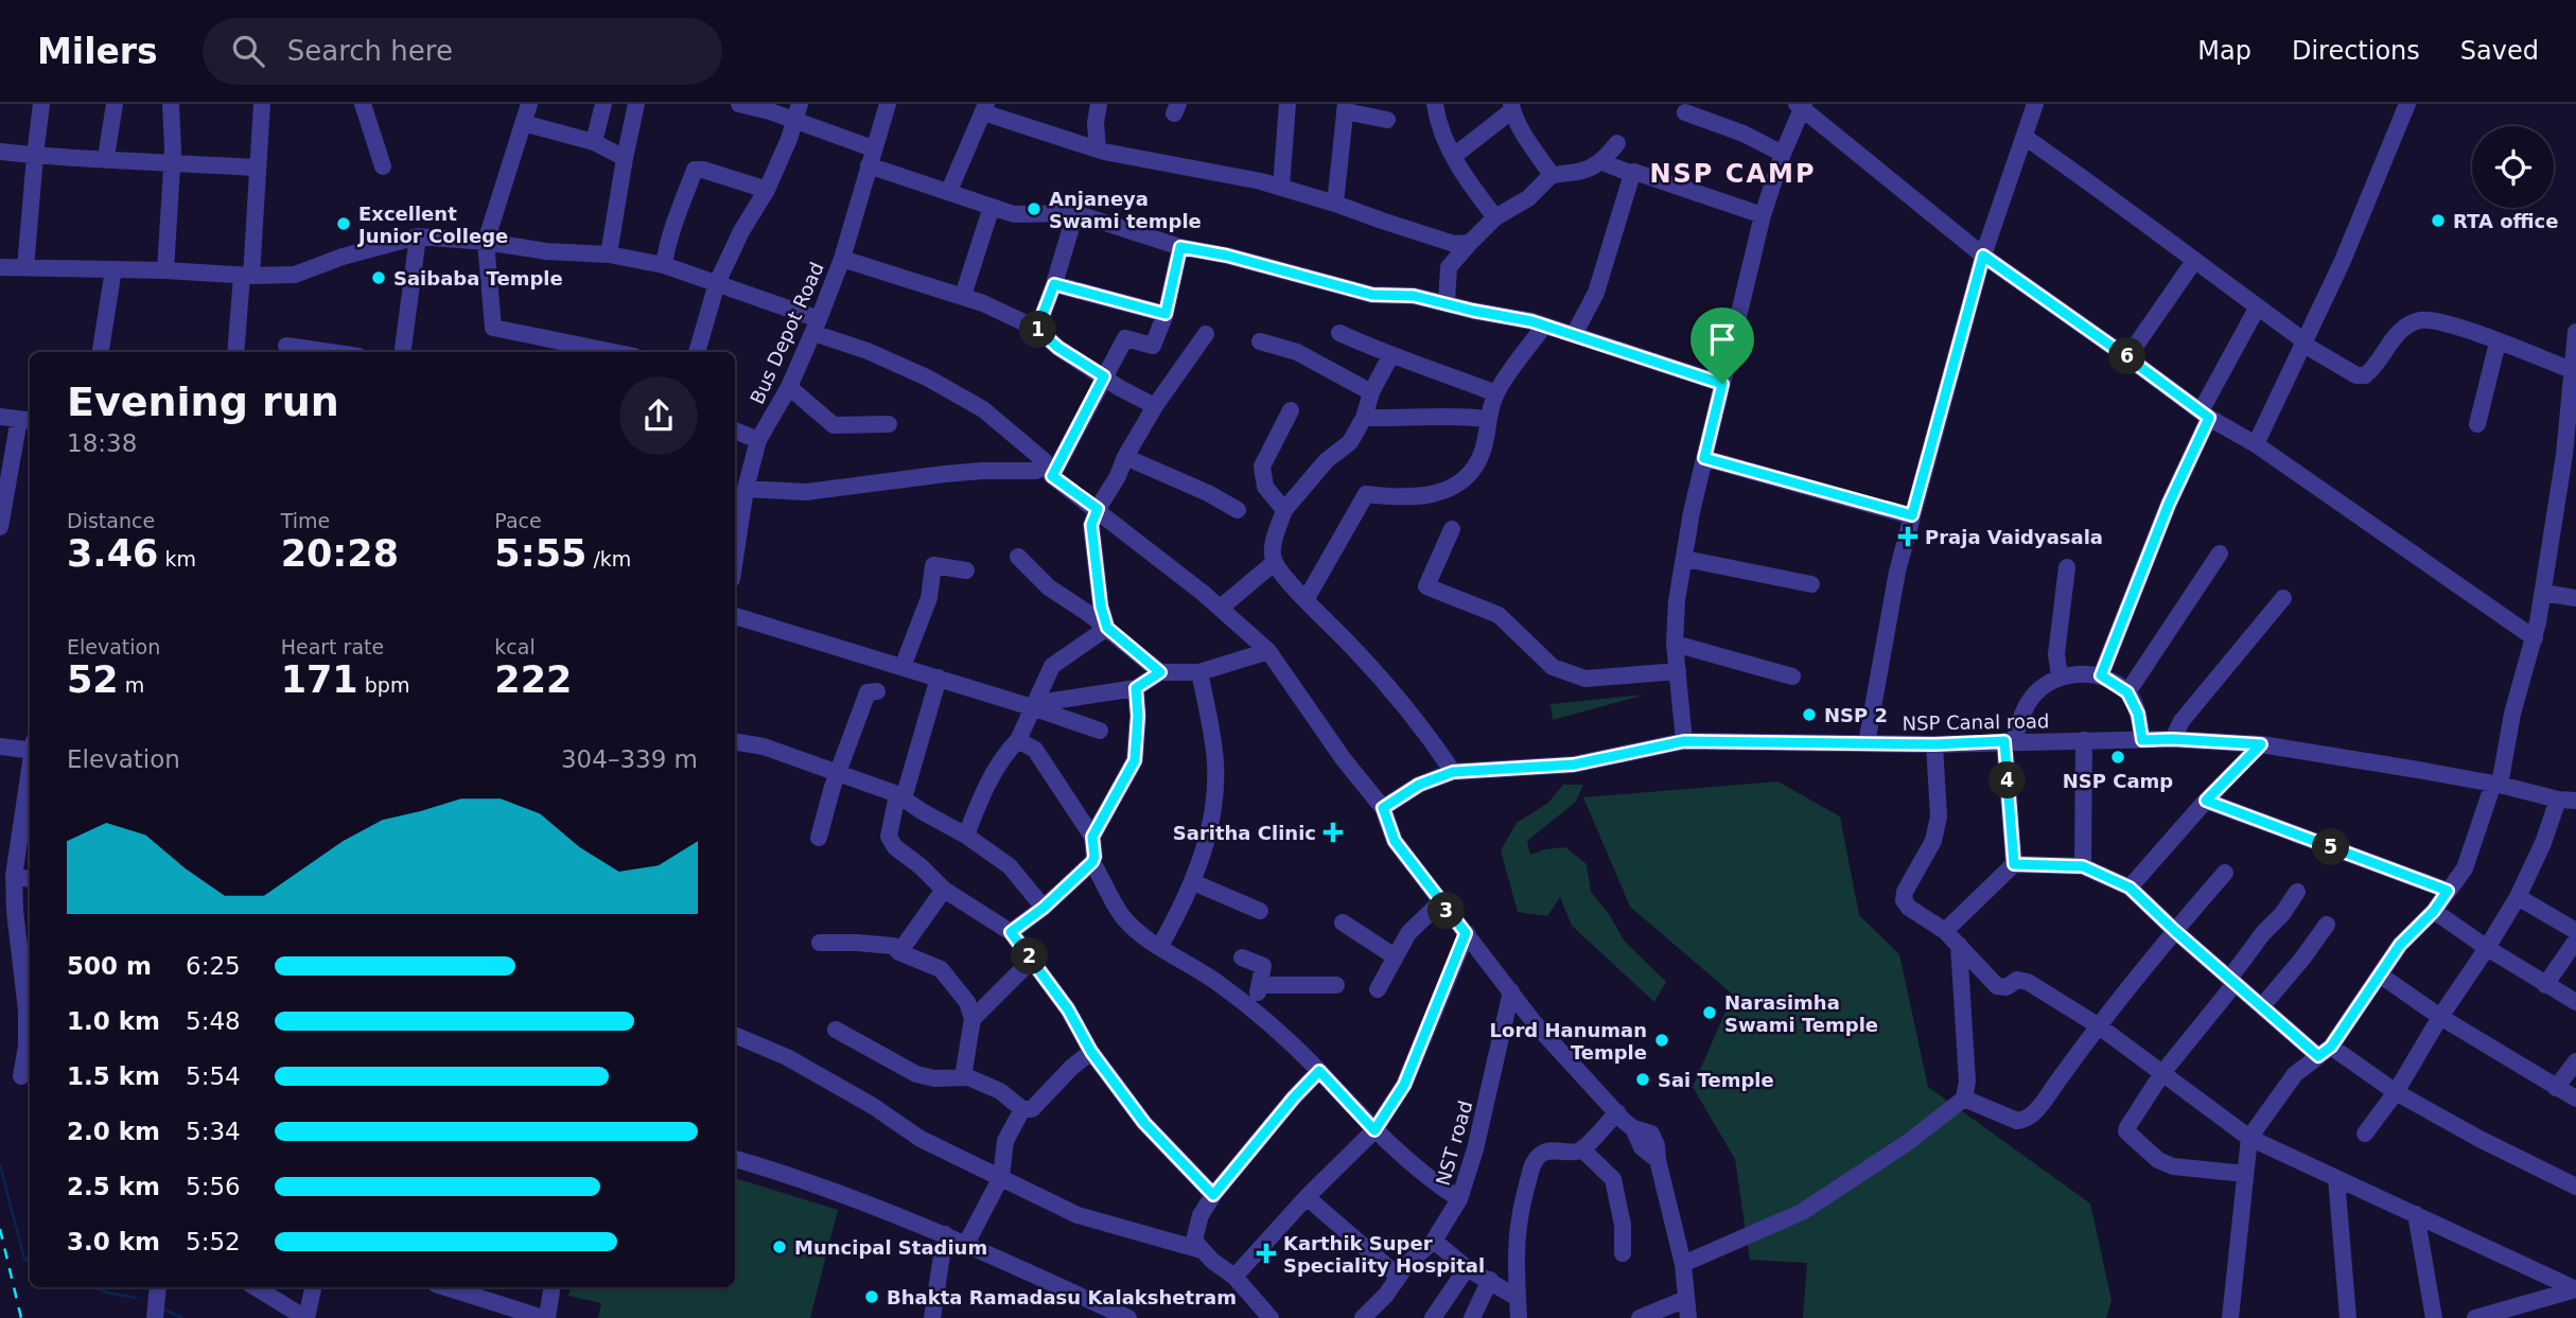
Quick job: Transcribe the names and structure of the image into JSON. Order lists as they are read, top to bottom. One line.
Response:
{"streets":{"street":["Bus Depot Road","NSP Canal road","NST road"]},"districts":["NSP CAMP"],"places":{"other":["Anjaneya Swami temple","RTA office","Excellent Junior College","Saibaba Temple","NSP 2","NSP Camp","Narasimha Swami Temple","Lord Hanuman Temple","Sai Temple","Muncipal Stadium","Bhakta Ramadasu Kalakshetram"],"health":["Praja Vaidyasala","Saritha Clinic","Karthik Super Speciality Hospital"]},"page":{"header":"Milers","search":"Search here","nav":["Map","Directions","Saved"],"pins":["1","6","4","5","3","2"],"heading":["Evening run","18:38"],"stats":[["Distance","3.46 km"],["Time","20:28"],["Pace","5:55 /km"],["Elevation","52 m"],["Heart rate","171 bpm"],["kcal","222"]],"chart":["Elevation","304–339 m"],"list":[{"name":"500 m","note":"6:25"},{"name":"1.0 km","note":"5:48"},{"name":"1.5 km","note":"5:54"},{"name":"2.0 km","note":"5:34"},{"name":"2.5 km","note":"5:56"},{"name":"3.0 km","note":"5:52"}]}}
